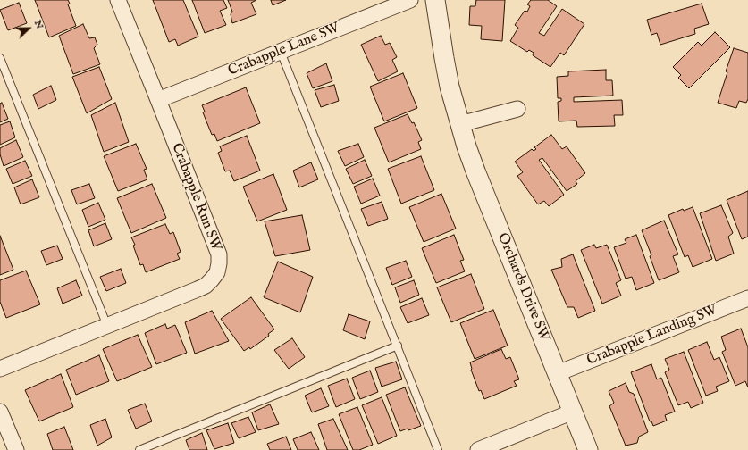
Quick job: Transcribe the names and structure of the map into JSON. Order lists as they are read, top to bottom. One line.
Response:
{"streets":{"street":["Crabapple Lane SW","Crabapple Run SW","Orchards Drive SW","Crabapple Landing SW"]},"crossings":[["Crabapple Lane SW","Crabapple Run SW"],["Orchards Drive SW","Crabapple Landing SW"]],"north":"right"}
